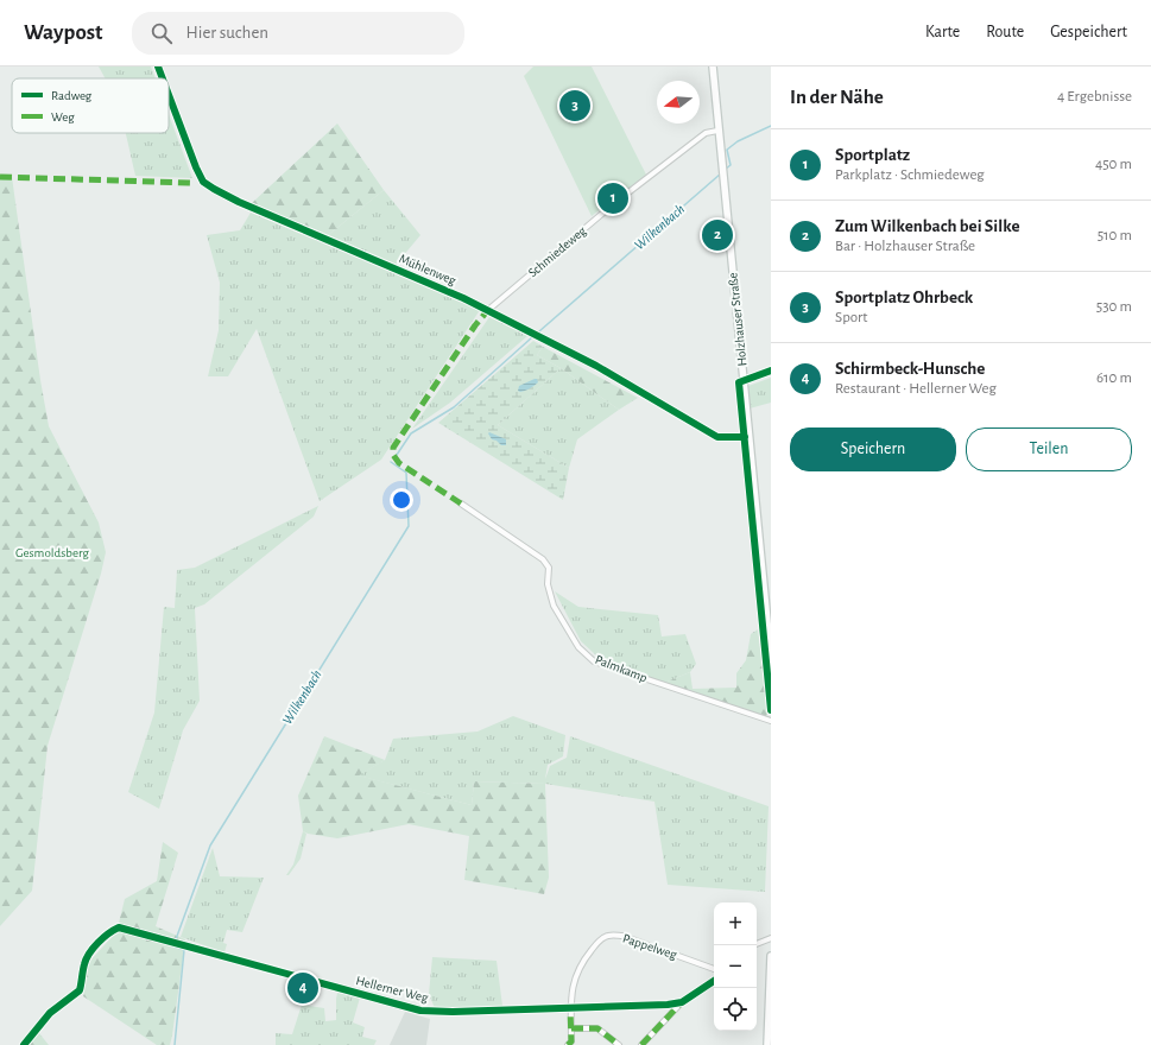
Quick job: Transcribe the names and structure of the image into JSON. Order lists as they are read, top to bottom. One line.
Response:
{"streets":{"street":["Schmiedeweg","Mühlenweg","Holzhauser Straße","Palmkamp","Pappelweg","Hellerner Weg"]},"crossings":[["Schmiedeweg","Mühlenweg"],["Schmiedeweg","Holzhauser Straße"],["Mühlenweg","Holzhauser Straße"],["Pappelweg","Hellerner Weg"]],"water":["Wilkenbach"],"parks":["Gesmoldsberg"],"legend":["Radweg","Weg"],"north":"left","page":{"header":"Waypost","search":"Hier suchen","nav":["Karte","Route","Gespeichert"],"heading":["In der Nähe","4 Ergebnisse"],"pins":["3","1","2","4"],"list":[{"mark":"1","name":"Sportplatz","note":"Parkplatz · Schmiedeweg","value":"450 m"},{"mark":"2","name":"Zum Wilkenbach bei Silke","note":"Bar · Holzhauser Straße","value":"510 m"},{"mark":"3","name":"Sportplatz Ohrbeck","note":"Sport","value":"530 m"},{"mark":"4","name":"Schirmbeck-Hunsche","note":"Restaurant · Hellerner Weg","value":"610 m"}],"buttons":["Speichern","Teilen"],"map_buttons":["+","−"]}}
